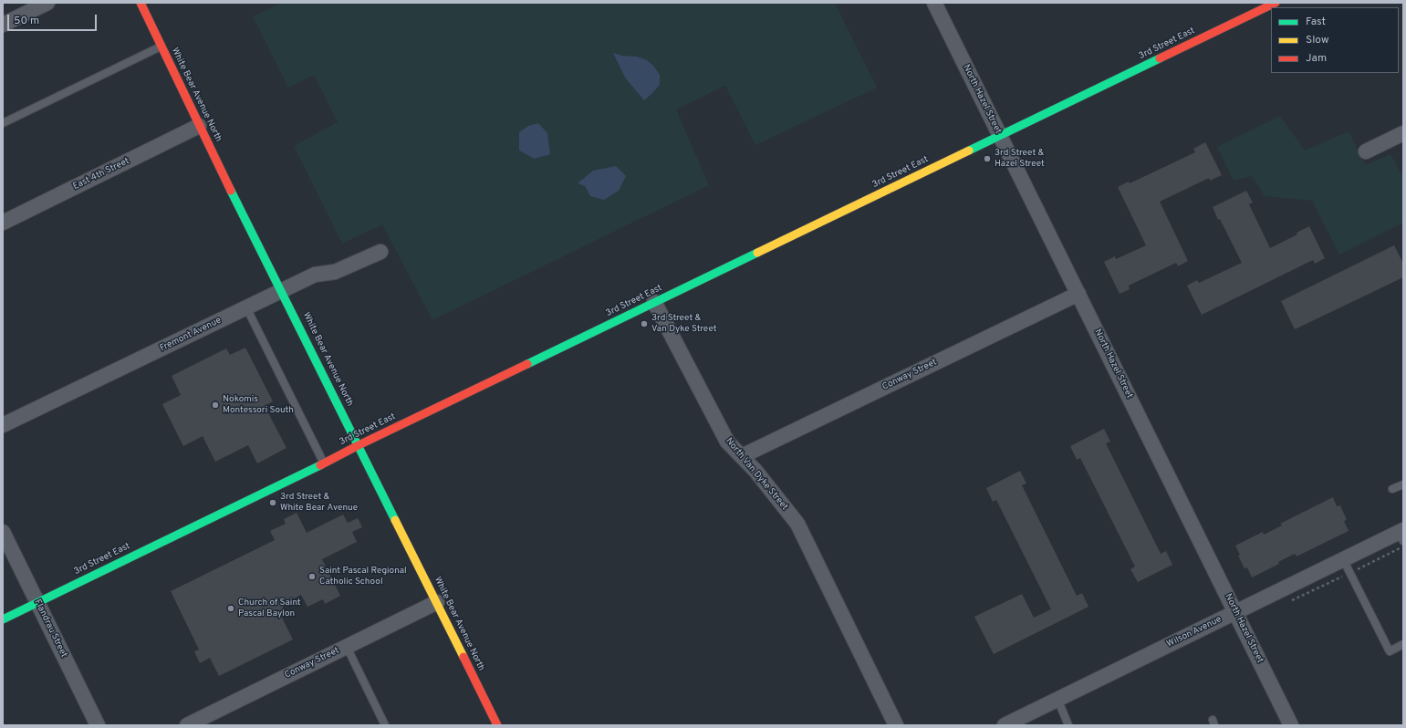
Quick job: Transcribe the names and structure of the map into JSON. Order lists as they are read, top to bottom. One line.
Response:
{"streets":{"street":["3rd Street East","White Bear Avenue North","North Hazel Street","East 4th Street","Fremont Avenue","Conway Street","North Van Dyke Street","Flandrau Street","Wilson Avenue"]},"crossings":[["3rd Street East","White Bear Avenue North"],["3rd Street East","North Hazel Street"],["3rd Street East","North Van Dyke Street"],["3rd Street East","Flandrau Street"],["White Bear Avenue North","East 4th Street"],["White Bear Avenue North","Fremont Avenue"],["White Bear Avenue North","Conway Street"],["North Hazel Street","Conway Street"],["North Hazel Street","Wilson Avenue"],["Conway Street","North Van Dyke Street"]],"places":["3rd Street & Hazel Street","3rd Street & Van Dyke Street","Nokomis Montessori South","3rd Street & White Bear Avenue","Saint Pascal Regional Catholic School","Church of Saint Pascal Baylon"],"legend":["Fast","Slow","Jam"],"scale_bar":"50 m"}
